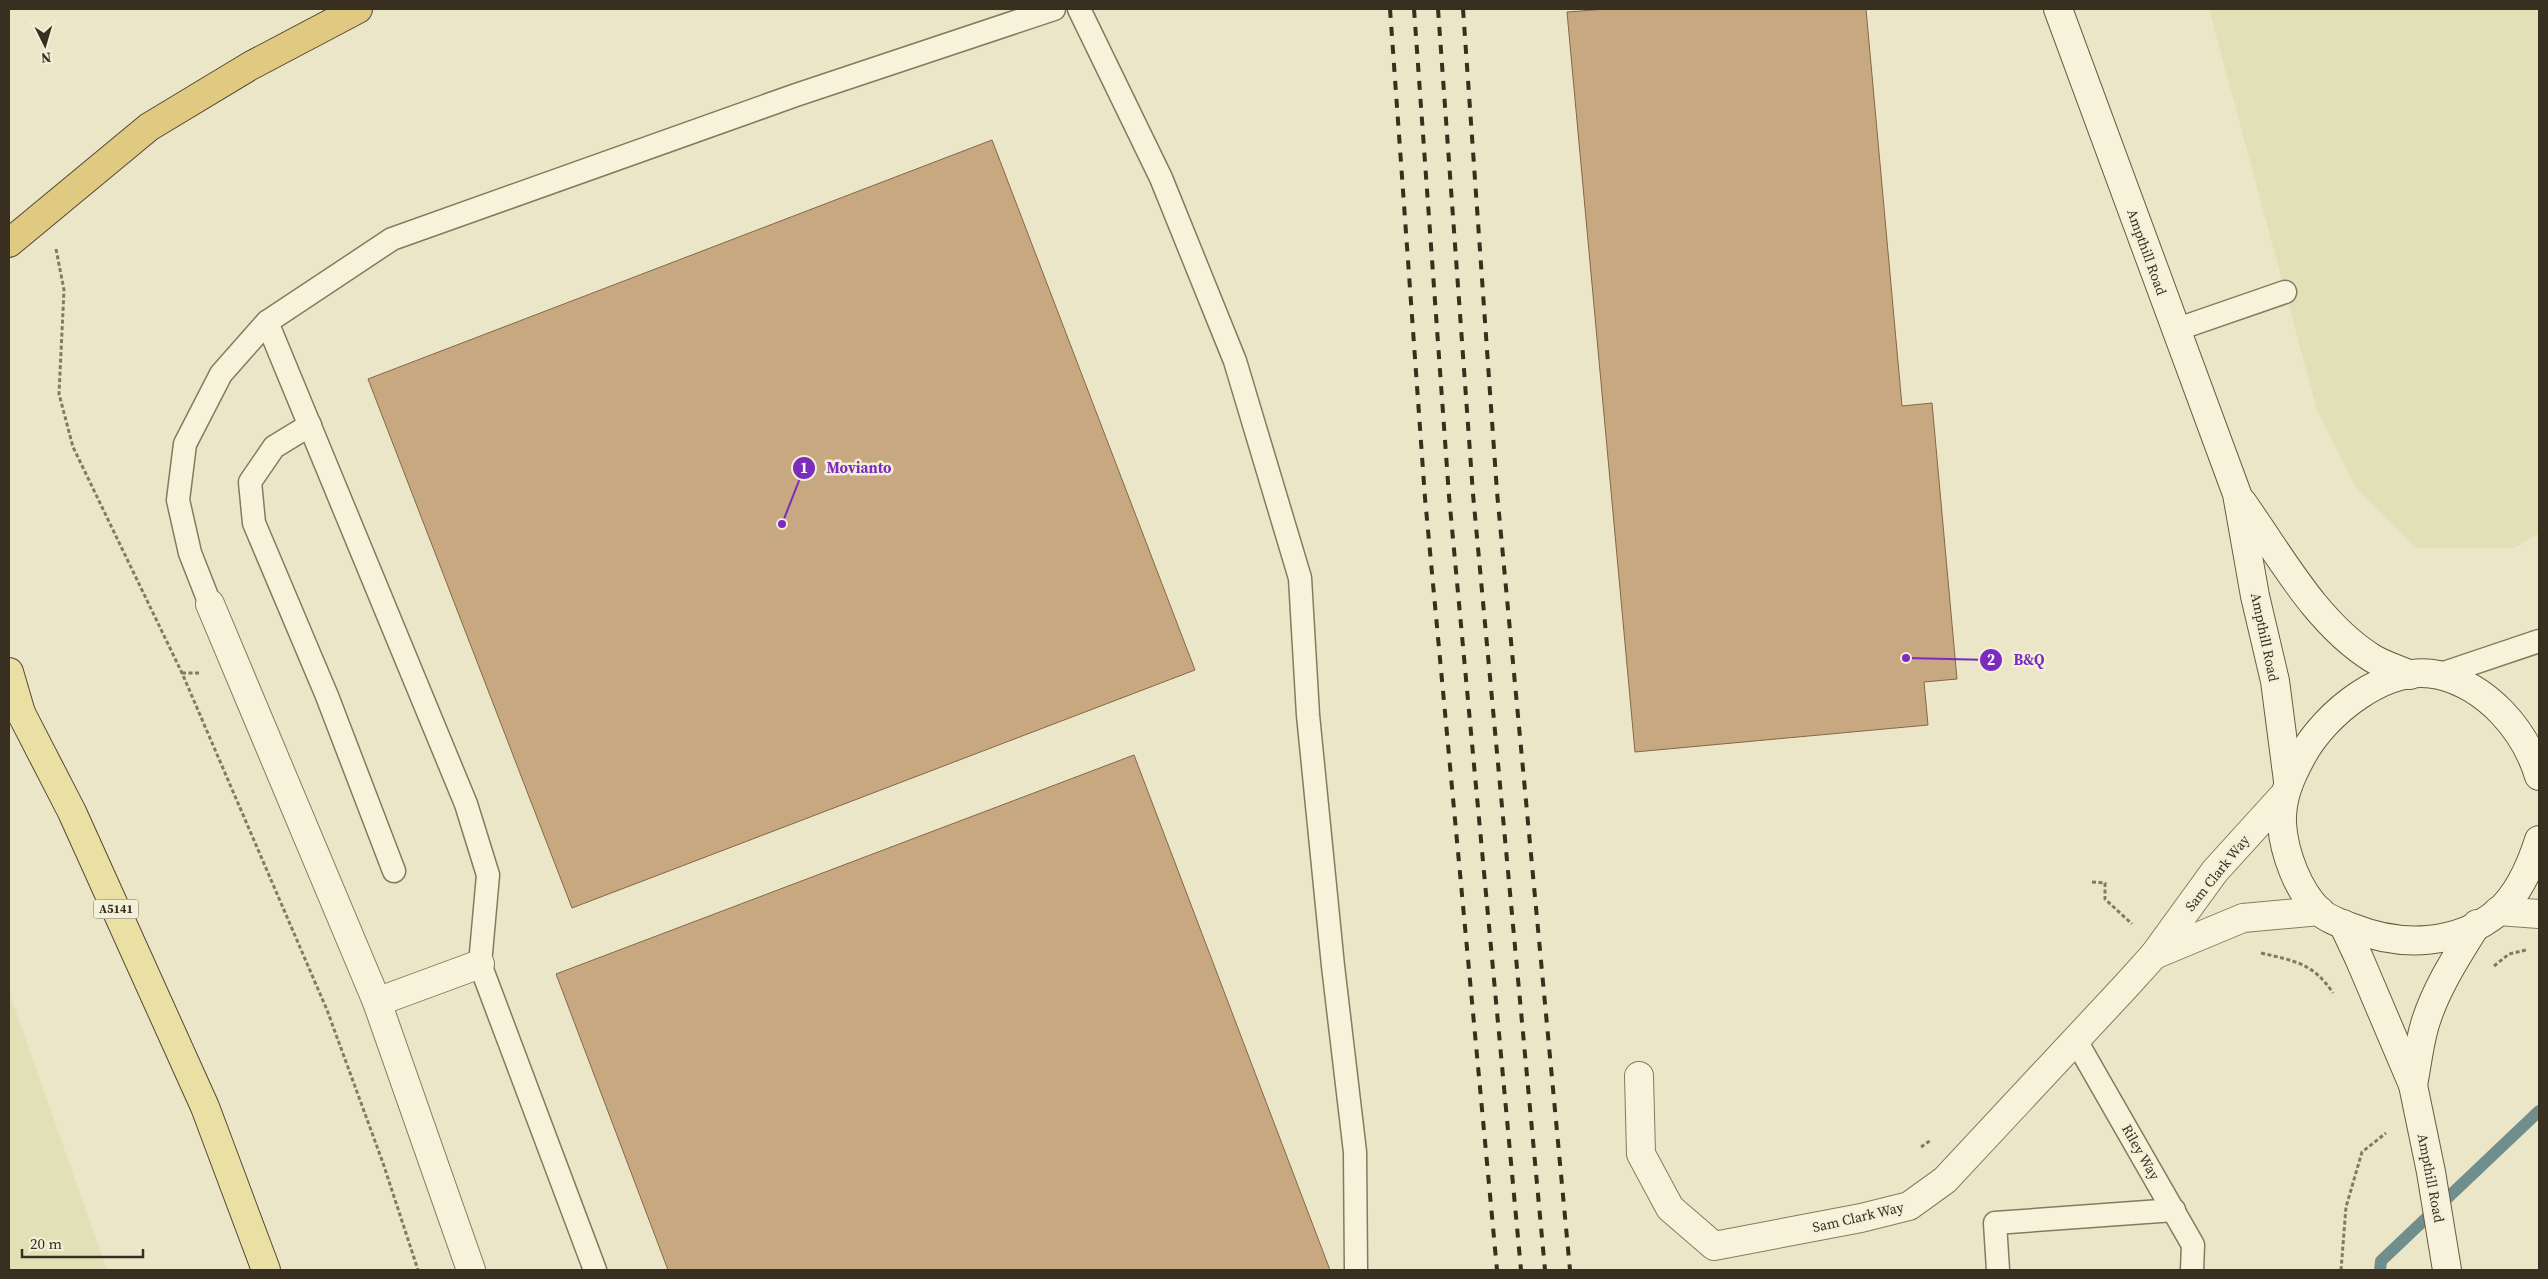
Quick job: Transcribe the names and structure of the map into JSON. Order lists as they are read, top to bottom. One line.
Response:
{"streets":{"main road":["Ampthill Road","Sam Clark Way","A5141"],"lane":["Riley Way"]},"crossings":[["Ampthill Road","Sam Clark Way"],["Sam Clark Way","Riley Way"]],"places":["Movianto","B&Q"],"scale_bar":"20 m","north":"bottom"}
